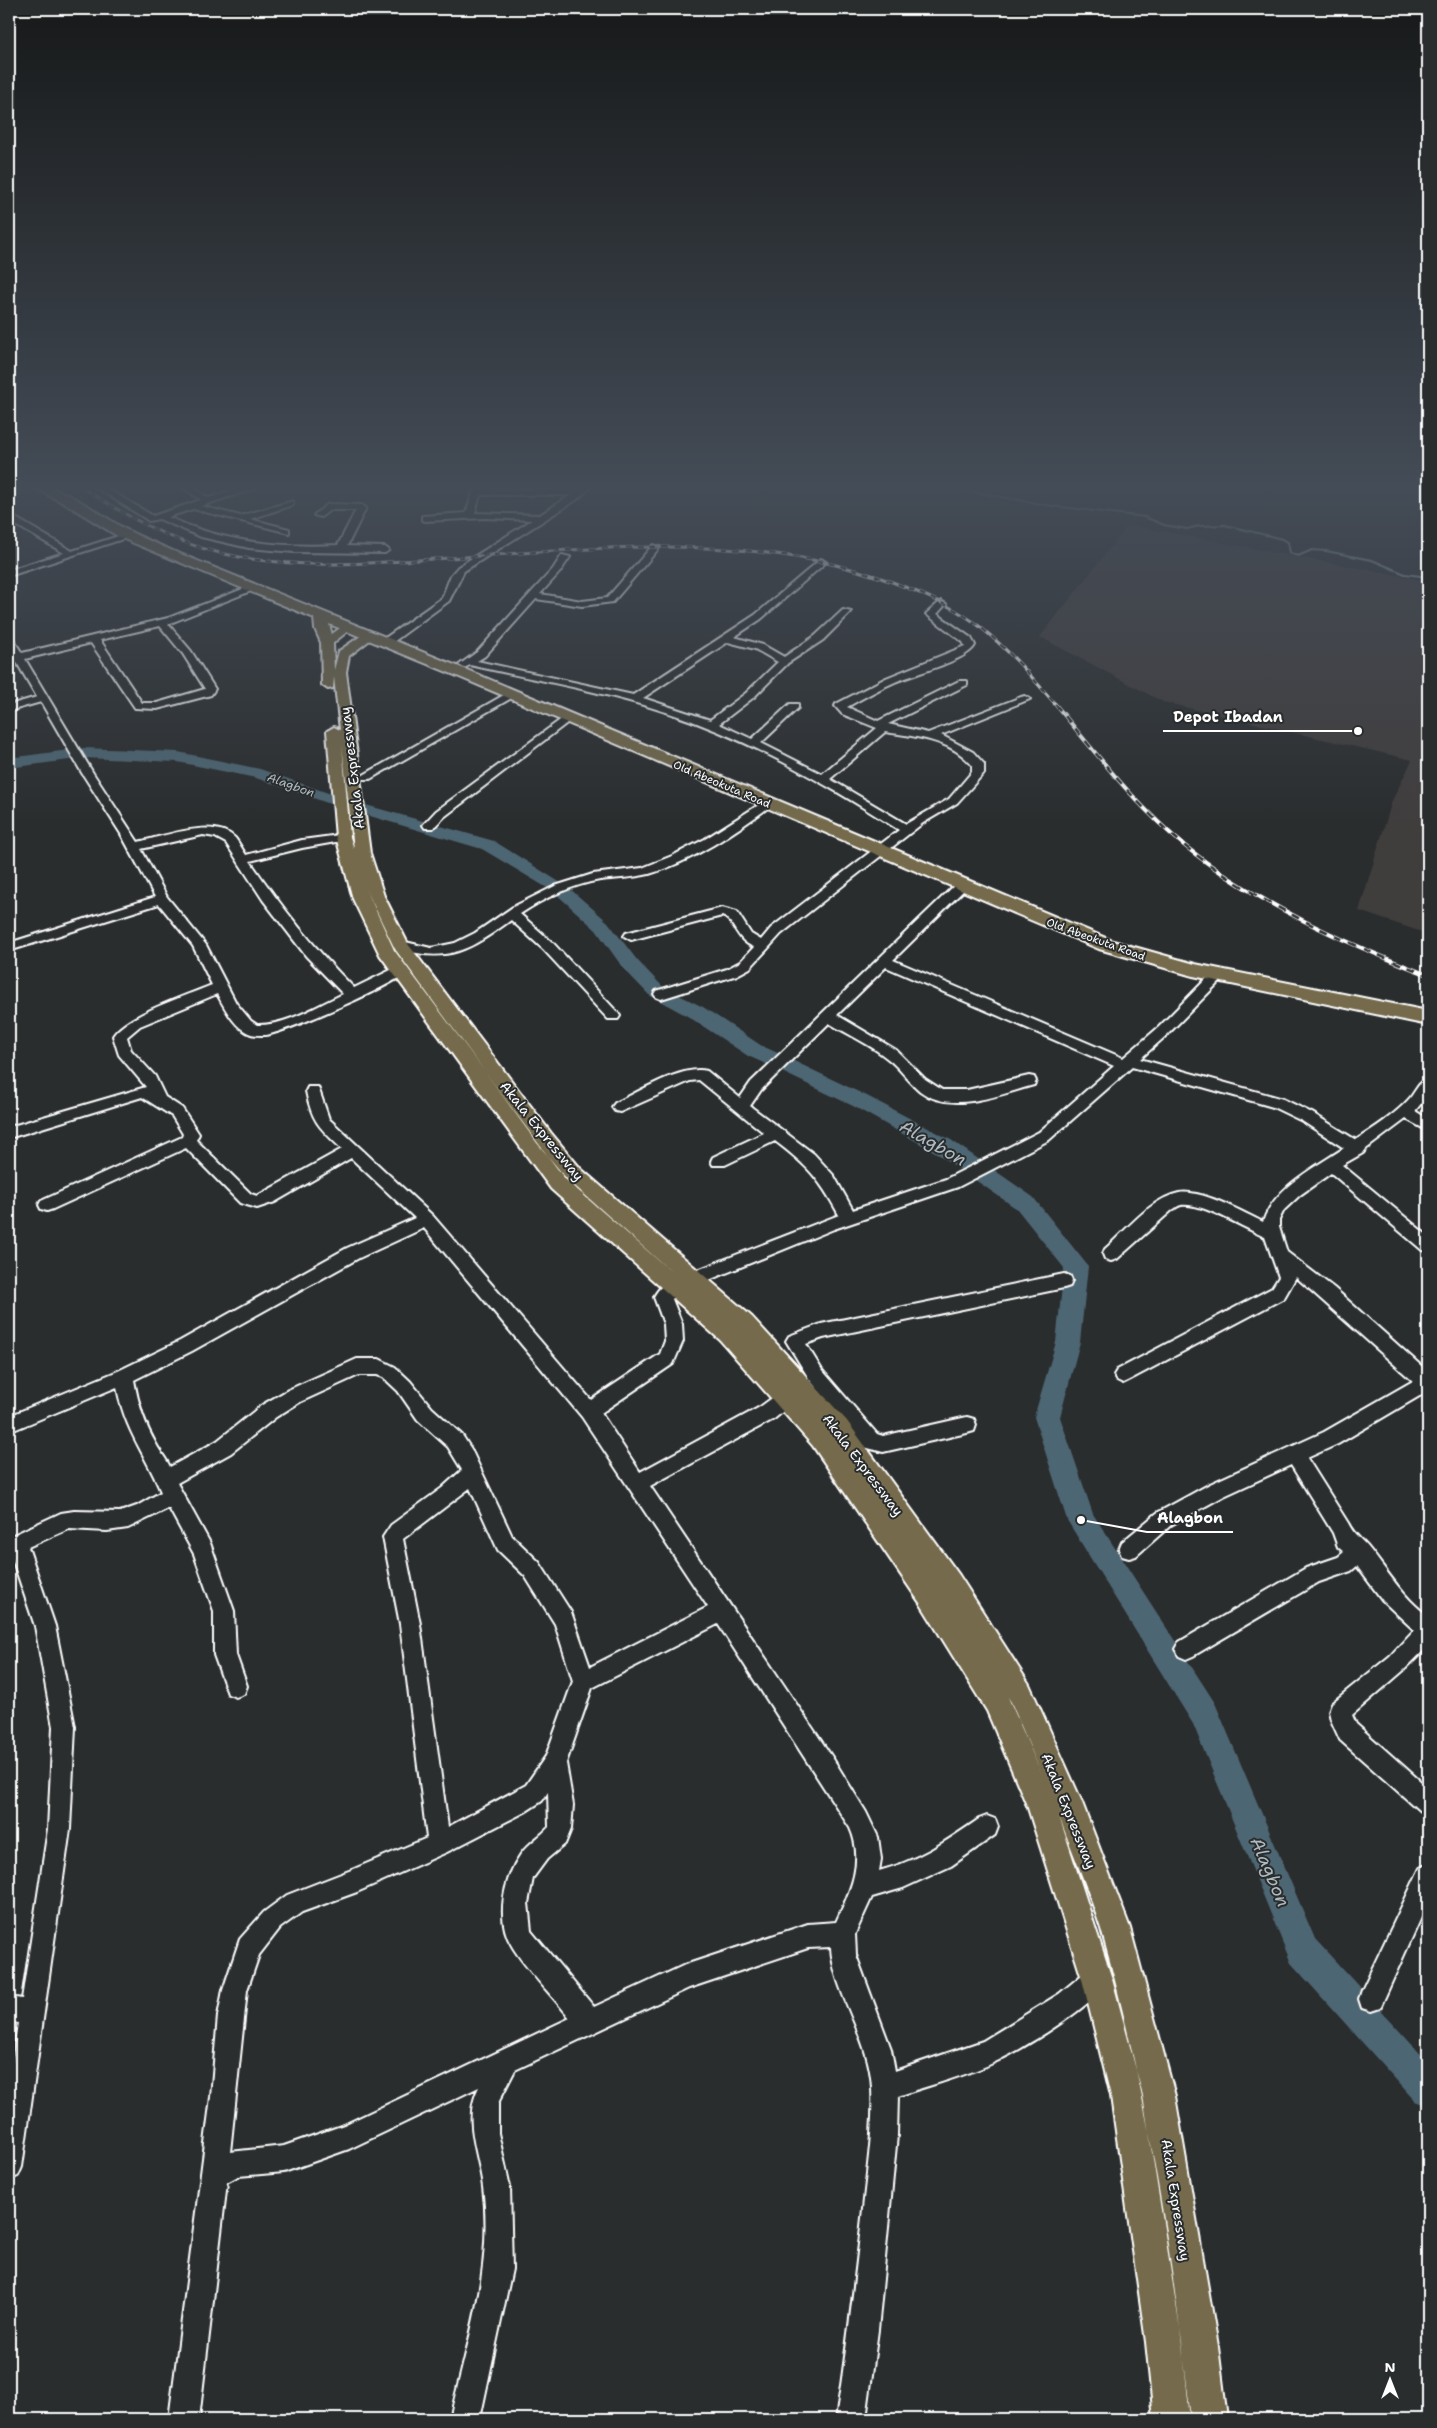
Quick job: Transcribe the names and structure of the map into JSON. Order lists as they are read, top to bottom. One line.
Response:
{"streets":{"highway":["Old Abeokuta Road"],"main road":["Akala Expressway"]},"crossings":[["Akala Expressway","Old Abeokuta Road"]],"water":["Alagbon"],"places":["Depot Ibadan","Alagbon"],"north":"top"}
